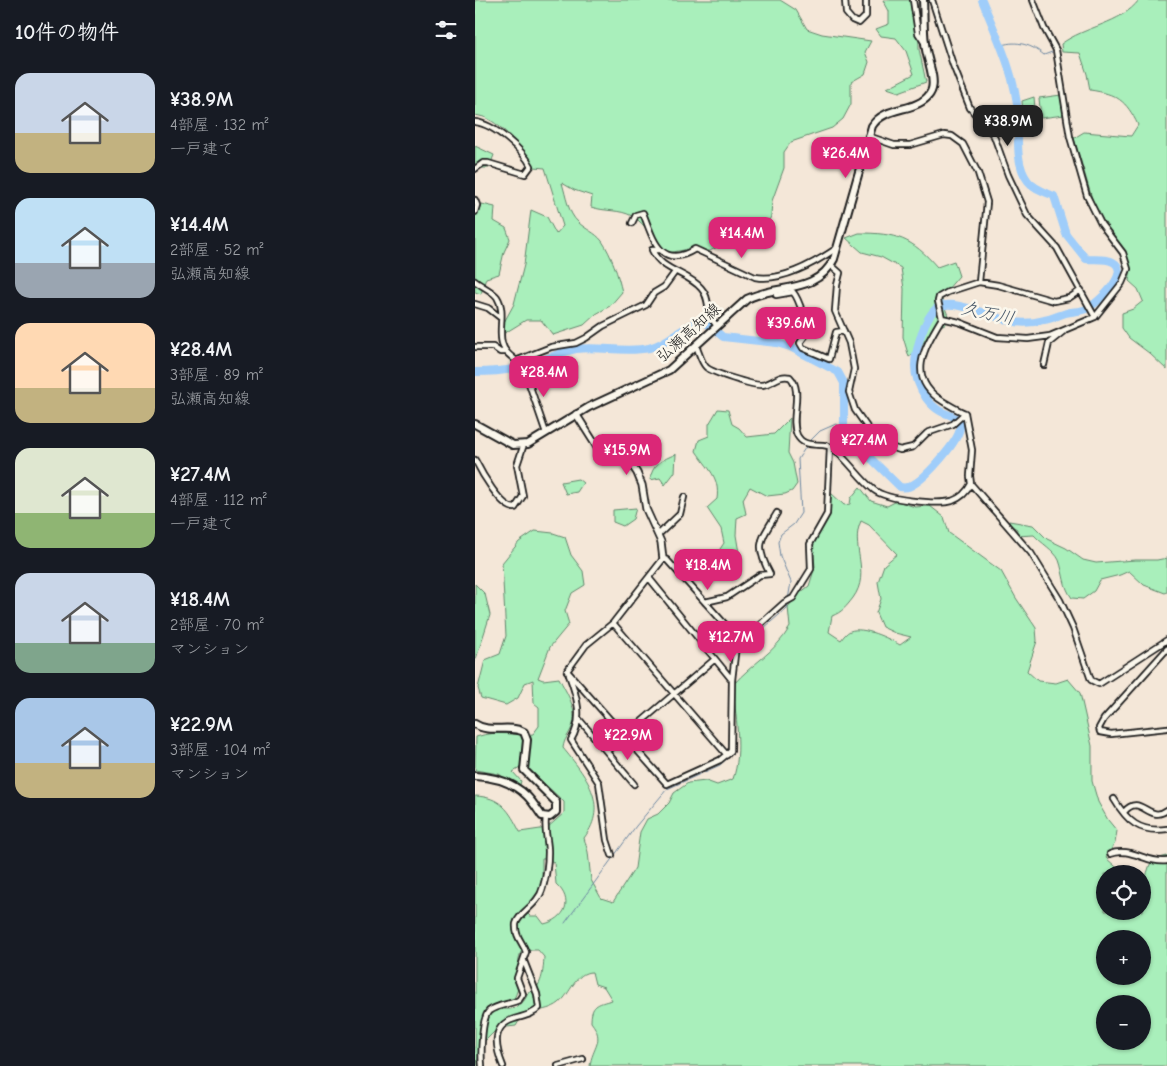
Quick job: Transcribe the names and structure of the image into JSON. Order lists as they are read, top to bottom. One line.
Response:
{"streets":{"main road":["弘瀬高知線"]},"water":["久万川"],"page":{"heading":"10件の物件","list":[{"name":"¥38.9M","note":"4部屋 · 132 m² · 一戸建て"},{"name":"¥14.4M","note":"2部屋 · 52 m² · 弘瀬高知線"},{"name":"¥28.4M","note":"3部屋 · 89 m² · 弘瀬高知線"},{"name":"¥27.4M","note":"4部屋 · 112 m² · 一戸建て"},{"name":"¥18.4M","note":"2部屋 · 70 m² · マンション"},{"name":"¥22.9M","note":"3部屋 · 104 m² · マンション"}],"price":["¥38.9M","¥26.4M","¥14.4M","¥39.6M","¥28.4M","¥27.4M","¥15.9M","¥18.4M","¥12.7M","¥22.9M"],"map_buttons":["+","−"]}}
